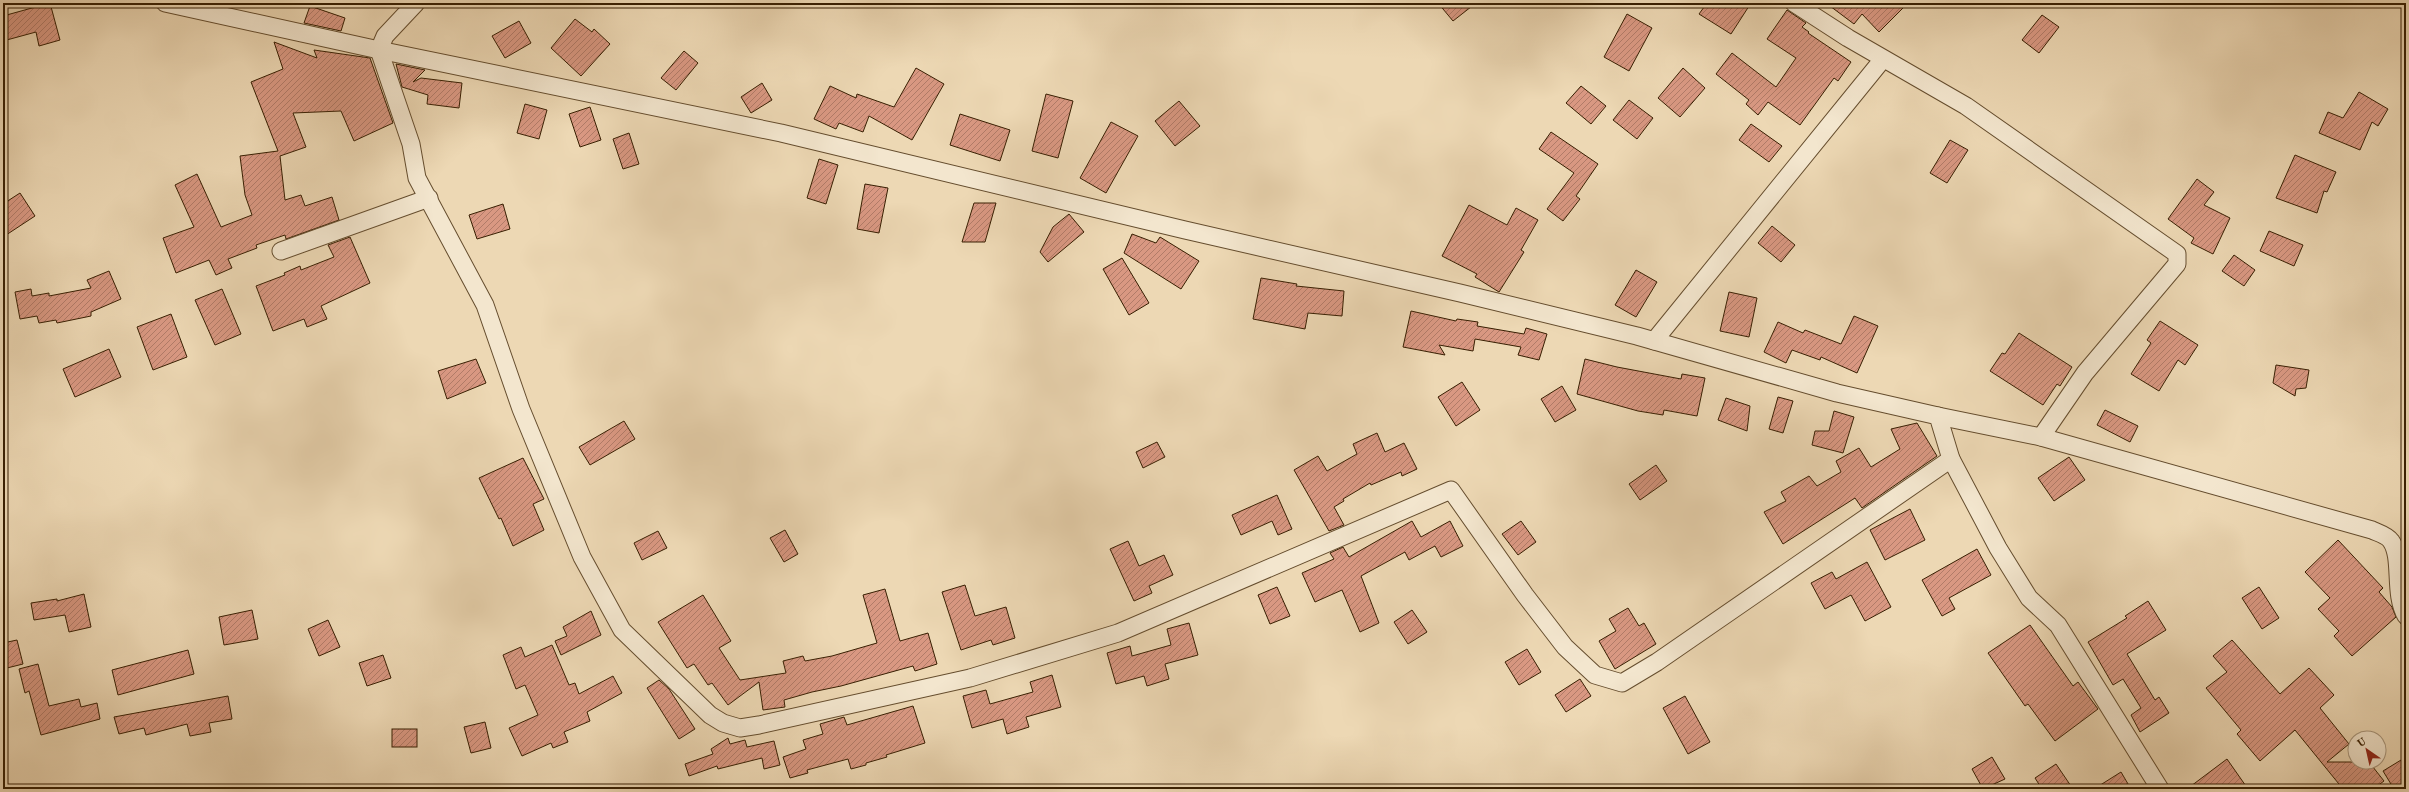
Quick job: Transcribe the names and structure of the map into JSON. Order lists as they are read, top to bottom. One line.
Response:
{"north":"top left"}
